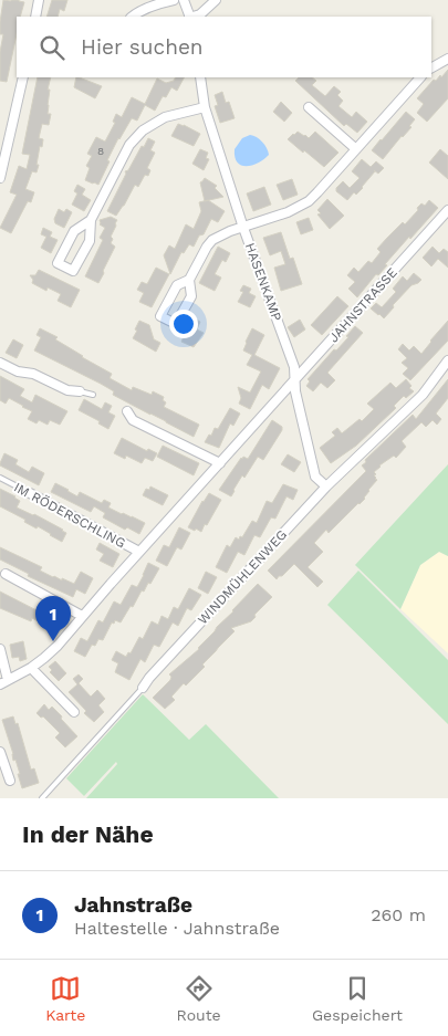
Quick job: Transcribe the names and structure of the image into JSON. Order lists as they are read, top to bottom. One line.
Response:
{"streets":{"street":["HASENKAMP","JAHNSTRASSE","IM RÖDERSCHLING","WINDMÜHLENWEG"]},"crossings":[["HASENKAMP","JAHNSTRASSE"],["HASENKAMP","WINDMÜHLENWEG"],["JAHNSTRASSE","IM RÖDERSCHLING"]],"house_numbers":["8"],"page":{"search":"Hier suchen","pins":"1","heading":"In der Nähe","list":[{"mark":"1","name":"Jahnstraße","note":"Haltestelle · Jahnstraße","value":"260 m"}],"nav":["Karte","Route","Gespeichert"]}}
